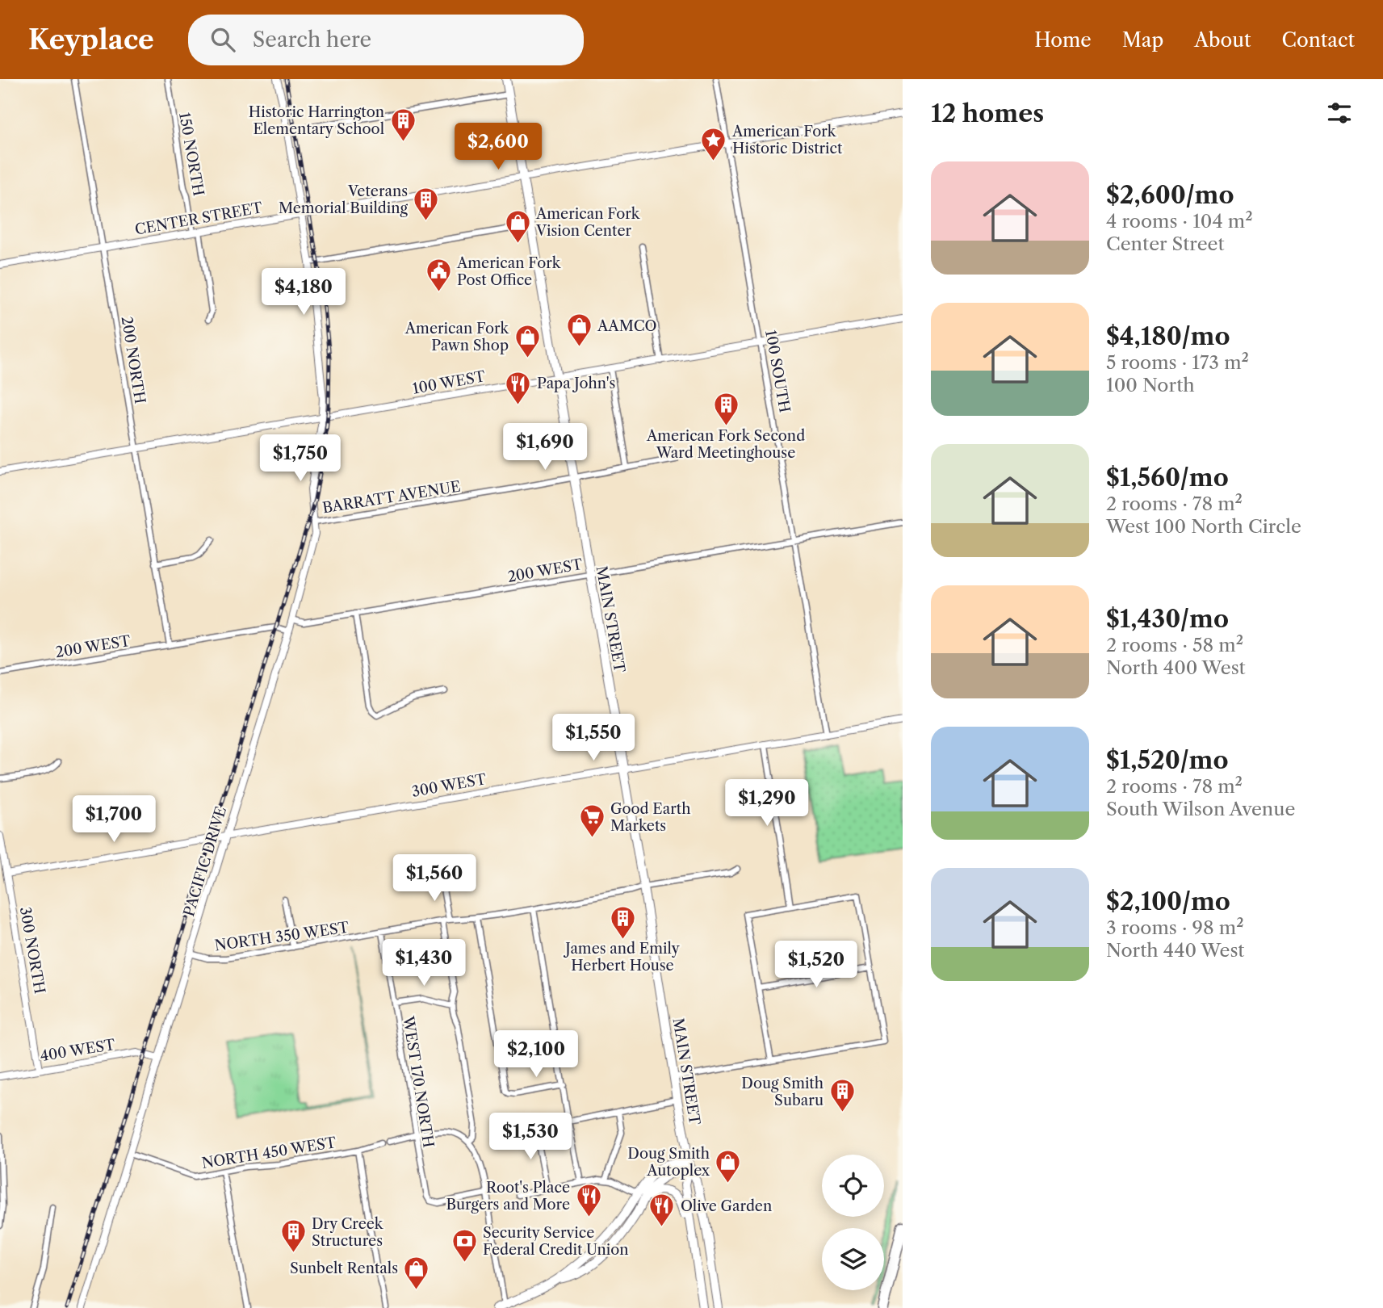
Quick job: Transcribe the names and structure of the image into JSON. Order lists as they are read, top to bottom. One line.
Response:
{"streets":{"main road":["MAIN STREET"],"street":["150 NORTH","CENTER STREET","200 NORTH","100 SOUTH","100 WEST","BARRATT AVENUE","200 WEST","300 WEST","PACIFIC DRIVE","NORTH 350 WEST","300 NORTH","400 WEST","WEST 170 NORTH","NORTH 450 WEST"]},"crossings":[["150 NORTH","CENTER STREET"],["CENTER STREET","200 NORTH"],["CENTER STREET","100 SOUTH"],["CENTER STREET","MAIN STREET"],["CENTER STREET","PACIFIC DRIVE"],["200 NORTH","100 WEST"],["200 NORTH","200 WEST"],["100 SOUTH","100 WEST"],["100 SOUTH","200 WEST"],["100 SOUTH","300 WEST"],["100 WEST","MAIN STREET"],["100 WEST","PACIFIC DRIVE"],["BARRATT AVENUE","MAIN STREET"],["BARRATT AVENUE","PACIFIC DRIVE"],["200 WEST","MAIN STREET"],["200 WEST","PACIFIC DRIVE"],["MAIN STREET","300 WEST"],["MAIN STREET","NORTH 350 WEST"],["300 WEST","PACIFIC DRIVE"],["300 WEST","300 NORTH"],["PACIFIC DRIVE","NORTH 350 WEST"],["PACIFIC DRIVE","400 WEST"],["PACIFIC DRIVE","NORTH 450 WEST"],["NORTH 350 WEST","WEST 170 NORTH"],["300 NORTH","400 WEST"]],"places":{"building":["Historic Harrington Elementary School","Veterans Memorial Building","American Fork Second Ward Meetinghouse","James and Emily Herbert House","Doug Smith Subaru","Dry Creek Structures"],"place":["American Fork Historic District"],"shop":["American Fork Vision Center","AAMCO","American Fork Pawn Shop","Doug Smith Autoplex","Sunbelt Rentals"],"public building":["American Fork Post Office"],"restaurant":["Papa John's","Root's Place Burgers and More","Olive Garden"],"supermarket":["Good Earth Markets"],"bank":["Security Service Federal Credit Union"]},"page":{"header":"Keyplace","search":"Search here","nav":["Home","Map","About","Contact"],"heading":"12 homes","price":["$2,600","$4,180","$1,690","$1,750","$1,550","$1,290","$1,700","$1,560","$1,430","$1,520","$2,100","$1,530"],"list":[{"name":"$2,600/mo","note":"4 rooms · 104 m² · Center Street"},{"name":"$4,180/mo","note":"5 rooms · 173 m² · 100 North"},{"name":"$1,560/mo","note":"2 rooms · 78 m² · West 100 North Circle"},{"name":"$1,430/mo","note":"2 rooms · 58 m² · North 400 West"},{"name":"$1,520/mo","note":"2 rooms · 78 m² · South Wilson Avenue"},{"name":"$2,100/mo","note":"3 rooms · 98 m² · North 440 West"}]}}
